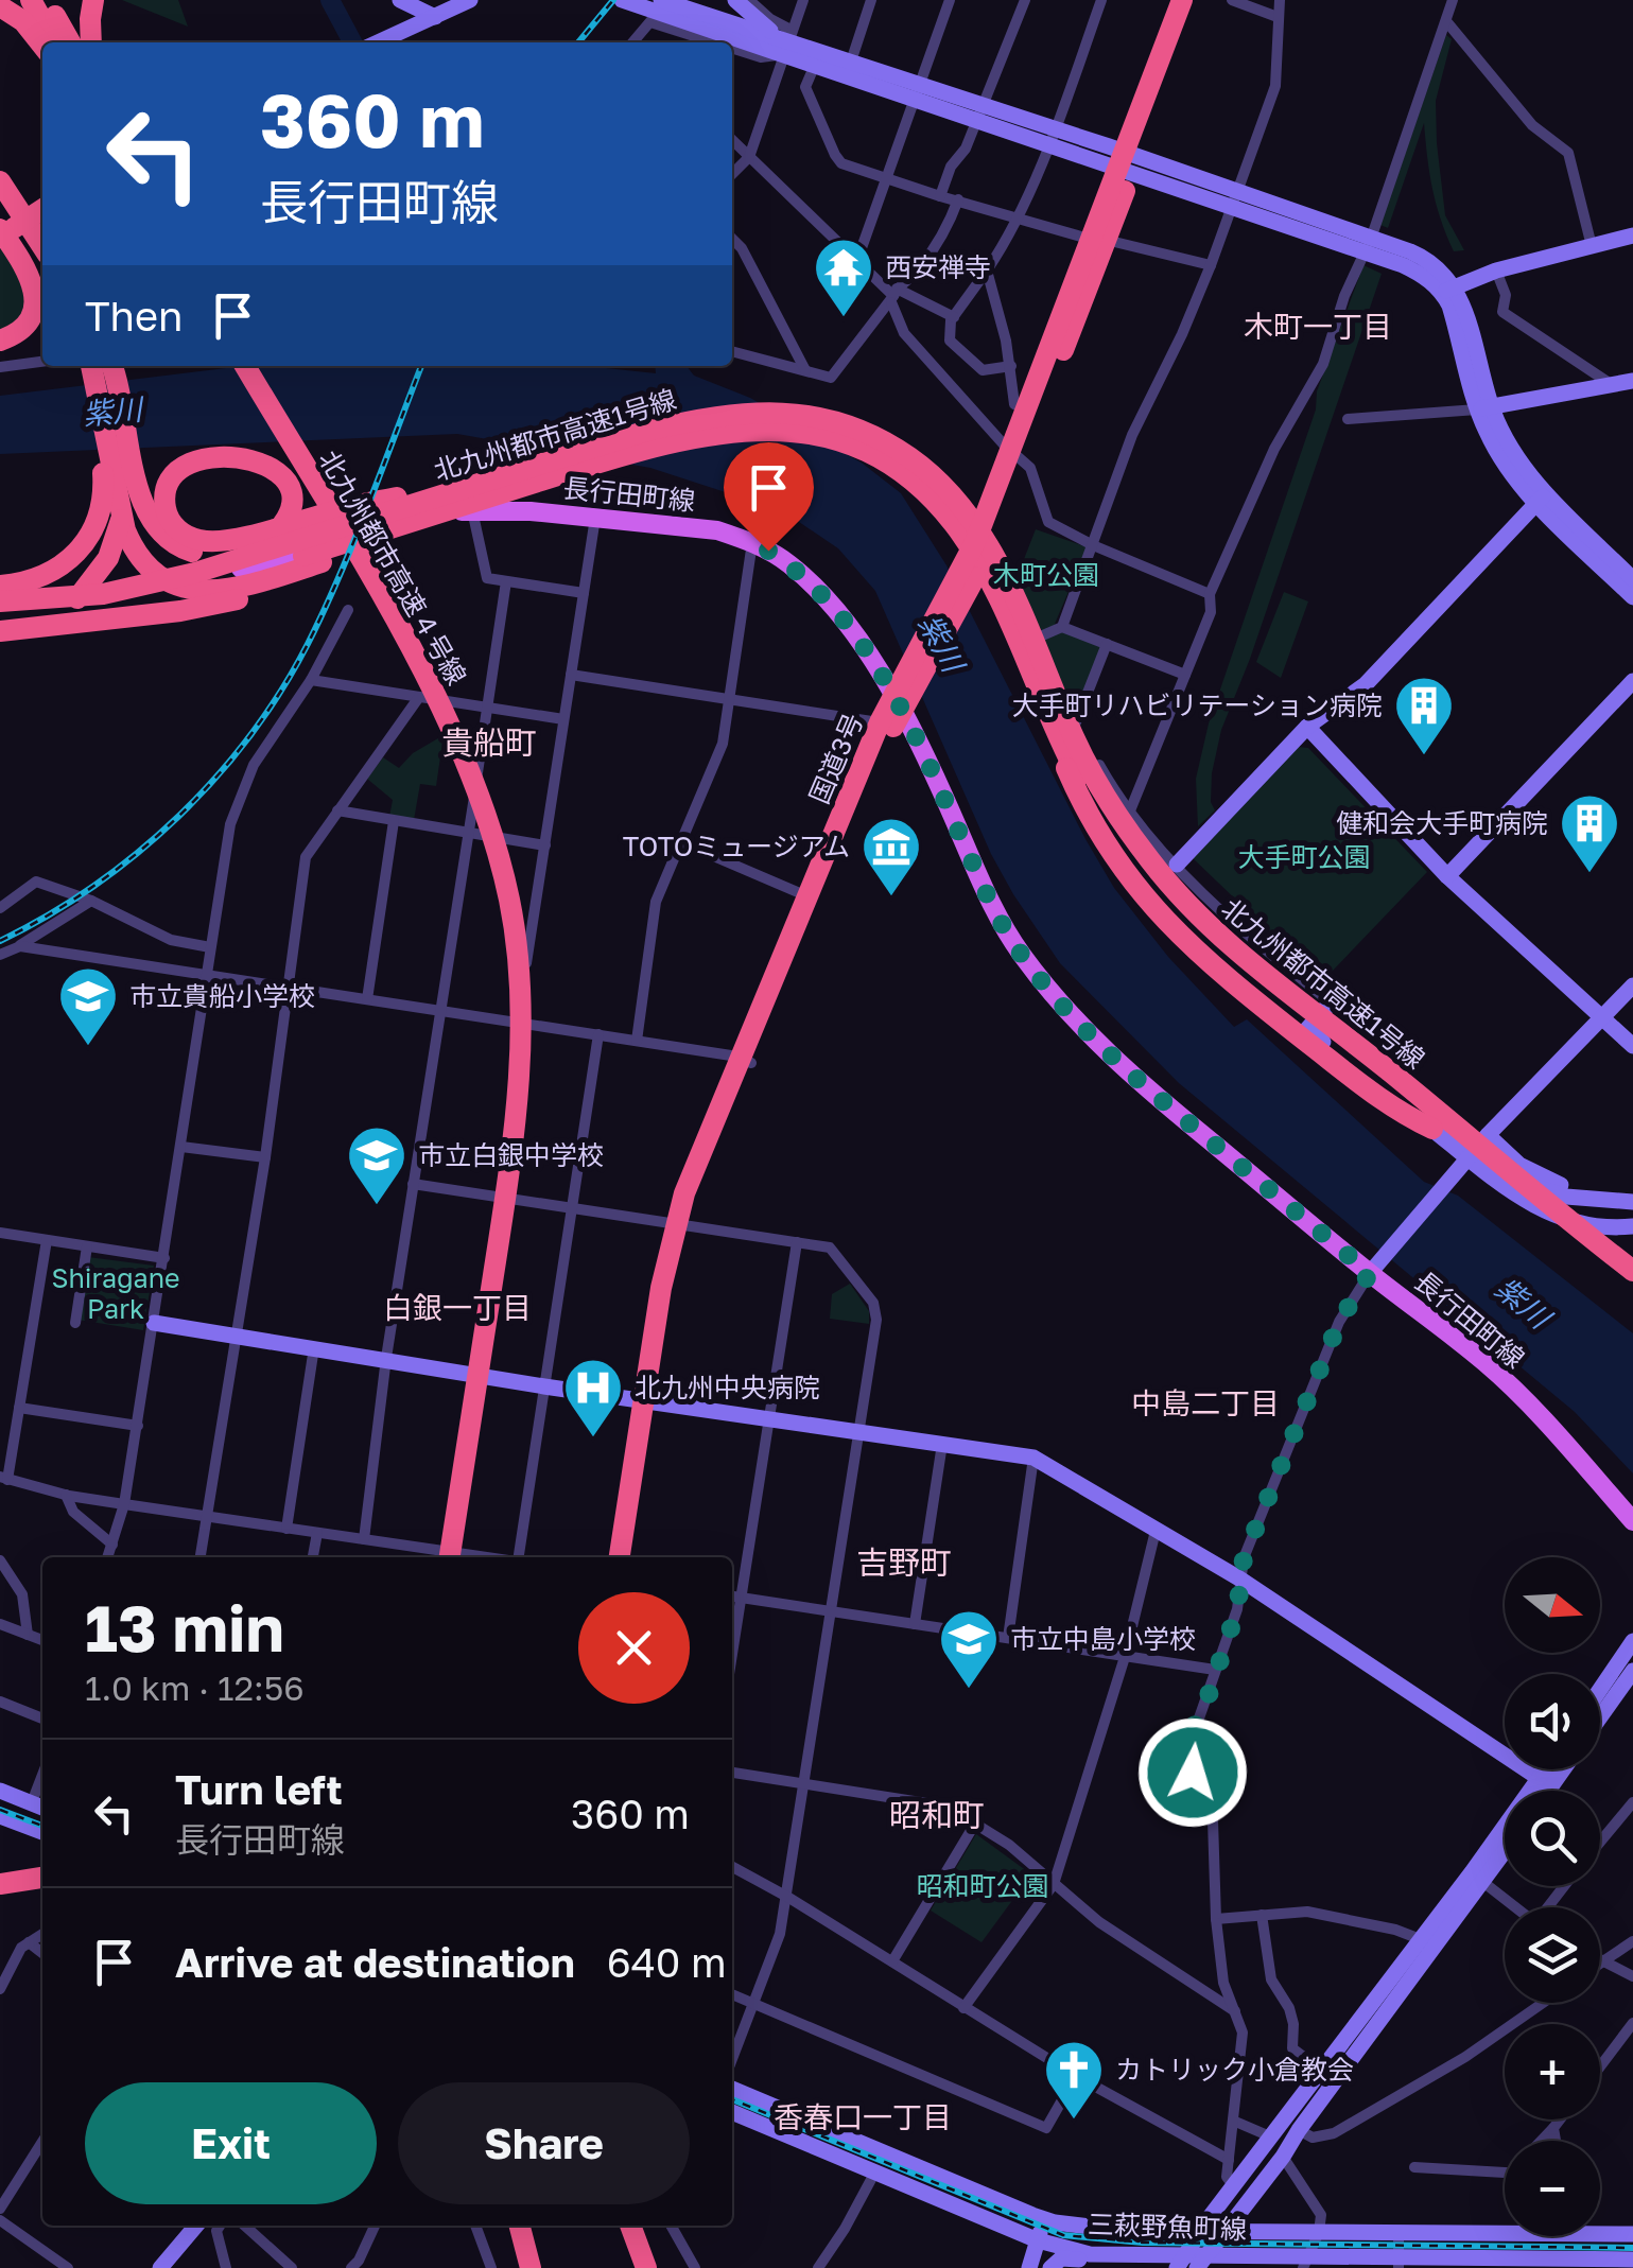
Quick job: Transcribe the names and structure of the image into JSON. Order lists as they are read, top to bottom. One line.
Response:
{"streets":{"highway":["北九州都市高速1号線","北九州都市高速４号線","国道3号"],"main road":["長行田町線"],"street":["三萩野魚町線"]},"crossings":[["北九州都市高速1号線","長行田町線"],["長行田町線","国道3号"]],"districts":["木町一丁目","貴船町","白銀一丁目","中島二丁目","吉野町","昭和町","香春口一丁目"],"water":["紫川"],"parks":["木町公園","大手町公園","Shiragane Park","昭和町公園"],"places":{"temple":["西安禅寺"],"building":["大手町リハビリテーション病院","健和会大手町病院"],"museum":["TOTOミュージアム"],"school or university":["市立貴船小学校","市立白銀中学校","市立中島小学校"],"hospital":["北九州中央病院"],"church":["カトリック小倉教会"]},"north":"right","page":{"turn":["360 m","長行田町線"],"then":"Then","map_buttons":["+","−"],"heading":["13 min","1.0 km · 12:56"],"list":[{"name":"Turn left","note":"長行田町線","value":"360 m"},{"name":"Arrive at destination","value":"640 m"}],"buttons":["Exit","Share"]}}
